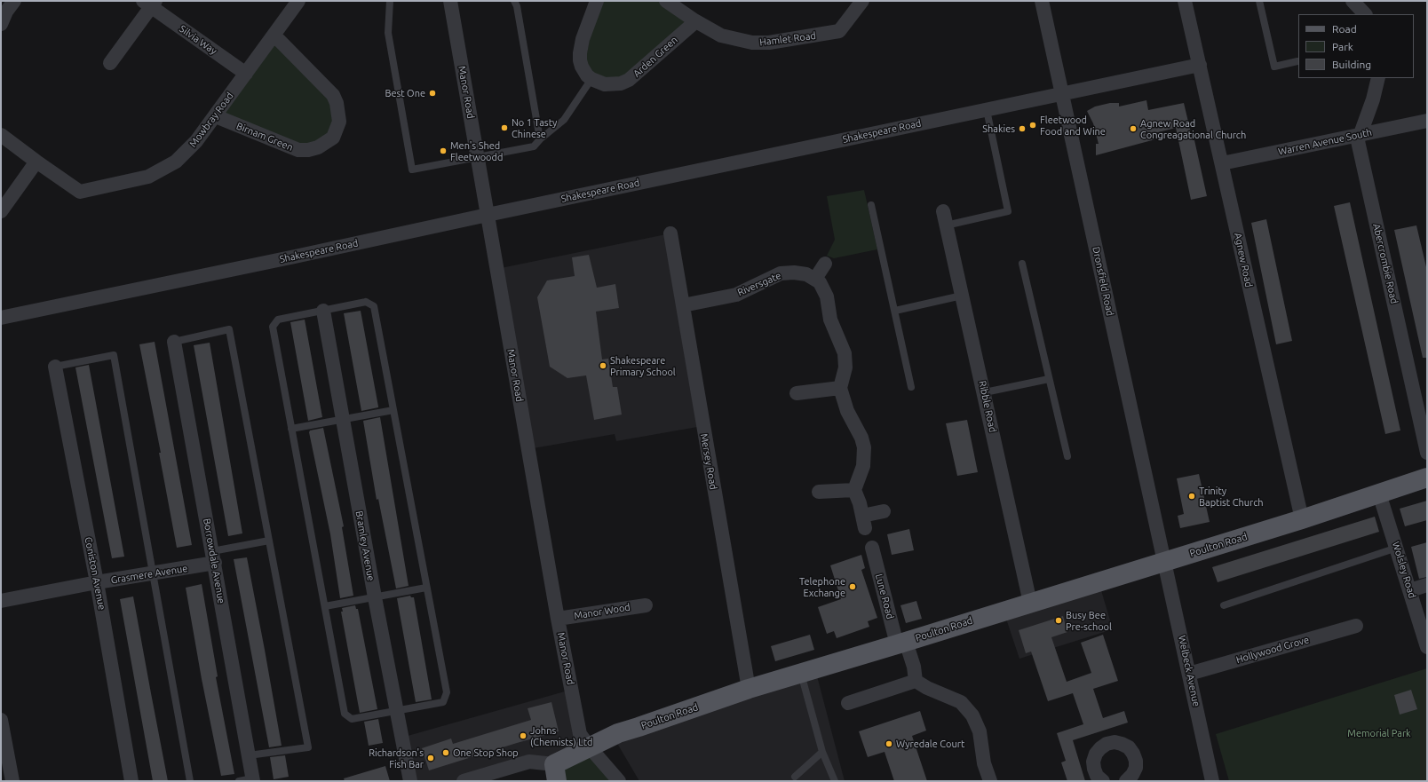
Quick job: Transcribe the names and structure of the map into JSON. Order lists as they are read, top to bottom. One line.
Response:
{"streets":{"main road":["Poulton Road"],"street":["Hamlet Road","Silvia Way","Arden Green","Manor Road","Mowbray Road","Shakespeare Road","Birnam Green","Warren Avenue South","Agnew Road","Abercrombie Road","Dronsfield Road","Riversgate","Ribble Road","Mersey Road","Bramley Avenue","Borrowdale Avenue","Wolsley Road","Coniston Avenue","Grasmere Avenue","Lune Road","Manor Wood","Hollywood Grove","Welbeck Avenue"]},"crossings":[["Hamlet Road","Arden Green"],["Silvia Way","Mowbray Road"],["Manor Road","Shakespeare Road"],["Manor Road","Poulton Road"],["Manor Road","Manor Wood"],["Mowbray Road","Birnam Green"],["Shakespeare Road","Agnew Road"],["Shakespeare Road","Dronsfield Road"],["Warren Avenue South","Agnew Road"],["Warren Avenue South","Abercrombie Road"],["Agnew Road","Poulton Road"],["Dronsfield Road","Poulton Road"],["Dronsfield Road","Welbeck Avenue"],["Riversgate","Mersey Road"],["Ribble Road","Poulton Road"],["Mersey Road","Poulton Road"],["Poulton Road","Wolsley Road"],["Poulton Road","Lune Road"],["Poulton Road","Welbeck Avenue"],["Borrowdale Avenue","Grasmere Avenue"],["Coniston Avenue","Grasmere Avenue"],["Hollywood Grove","Welbeck Avenue"]],"parks":["Memorial Park"],"places":["Best One","Fleetwood Food and Wine","No 1 Tasty Chinese","Shakies","Agnew Road Congreagational Church","Men's Shed Fleetwoodd","Shakespeare Primary School","Trinity Baptist Church","Telephone Exchange","Busy Bee Pre-school","Johns (Chemists) Ltd","Wyredale Court","One Stop Shop","Richardson's Fish Bar"],"legend":["Road","Park","Building"]}
